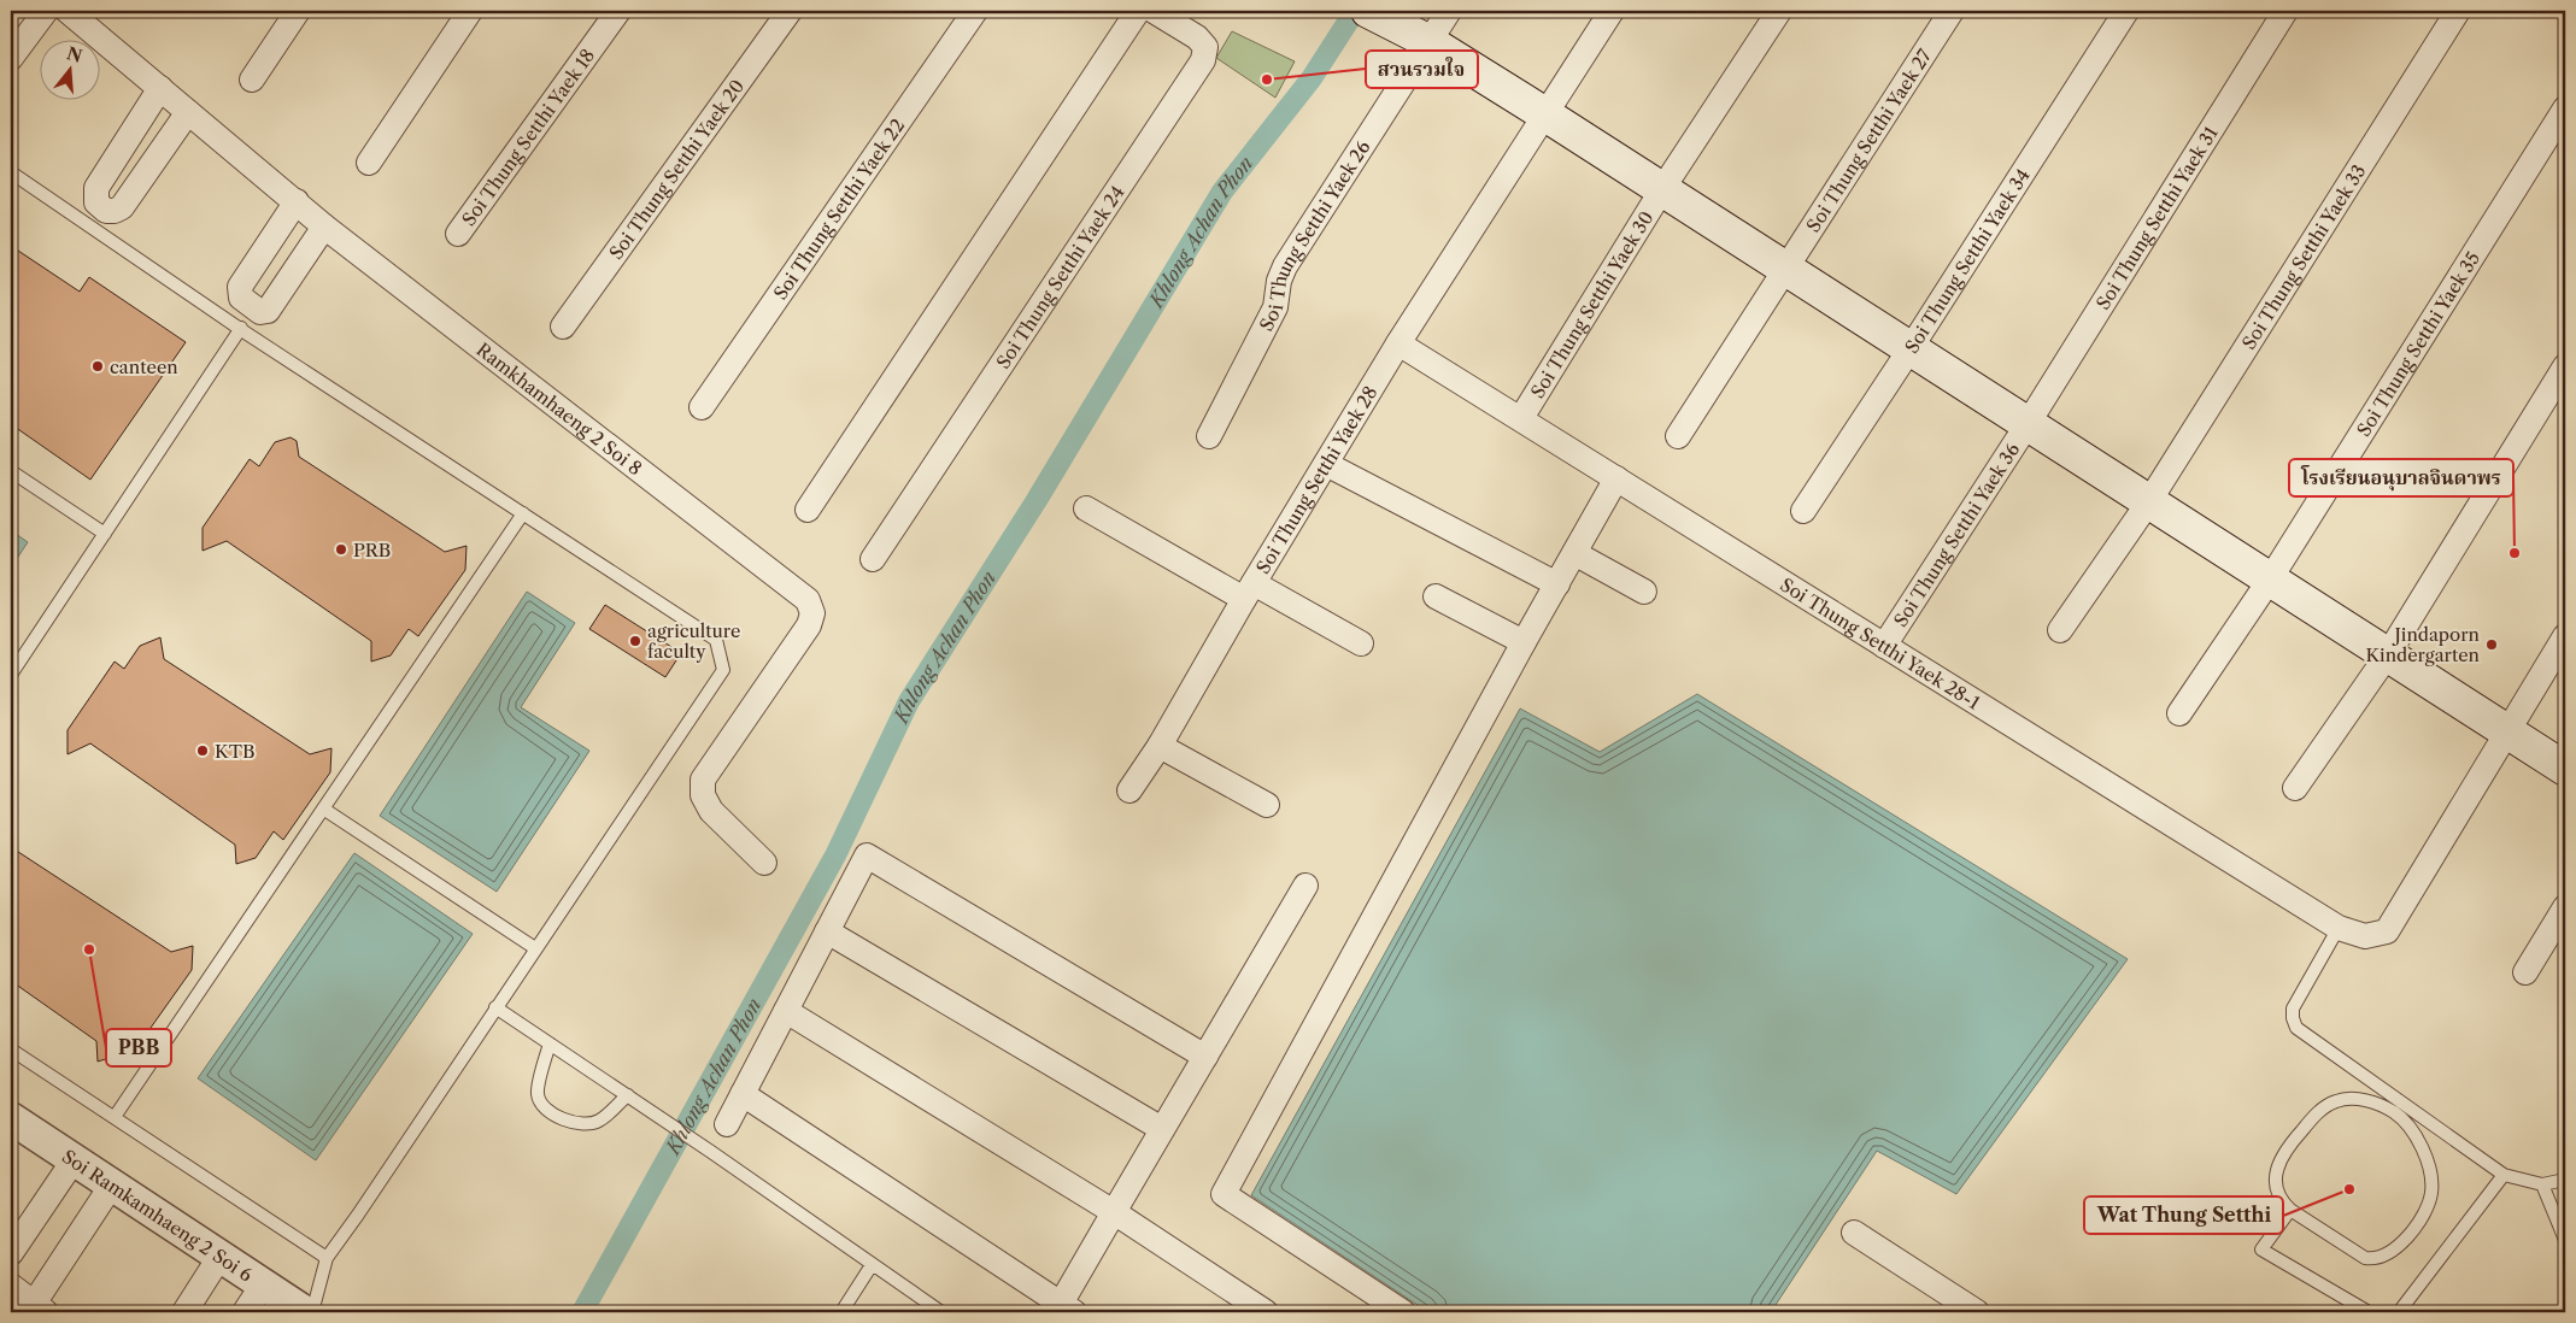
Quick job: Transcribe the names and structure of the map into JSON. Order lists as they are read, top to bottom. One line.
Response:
{"streets":{"street":["Soi Thung Setthi Yaek 18","Soi Thung Setthi Yaek 27","Soi Thung Setthi Yaek 20","Soi Thung Setthi Yaek 22","Soi Thung Setthi Yaek 31","Soi Thung Setthi Yaek 26","Soi Thung Setthi Yaek 33","Soi Thung Setthi Yaek 34","Soi Thung Setthi Yaek 24","Soi Thung Setthi Yaek 30","Soi Thung Setthi Yaek 35","Ramkhamhaeng 2 Soi 8","Soi Thung Setthi Yaek 28","Soi Thung Setthi Yaek 36","Soi Thung Setthi Yaek 28-1","Soi Ramkamhaeng 2 Soi 6"]},"crossings":[["Soi Thung Setthi Yaek 31","Soi Thung Setthi Yaek 36"],["Soi Thung Setthi Yaek 30","Soi Thung Setthi Yaek 28-1"],["Soi Thung Setthi Yaek 28","Soi Thung Setthi Yaek 28-1"],["Soi Thung Setthi Yaek 36","Soi Thung Setthi Yaek 28-1"]],"water":["Khlong Achan Phon"],"places":["สวนรวมใจ","canteen","PRB","โรงเรียนอนุบาลจินดาพร","agriculture faculty","Jindaporn Kindergarten","KTB","PBB","Wat Thung Setthi"],"north":"top"}
